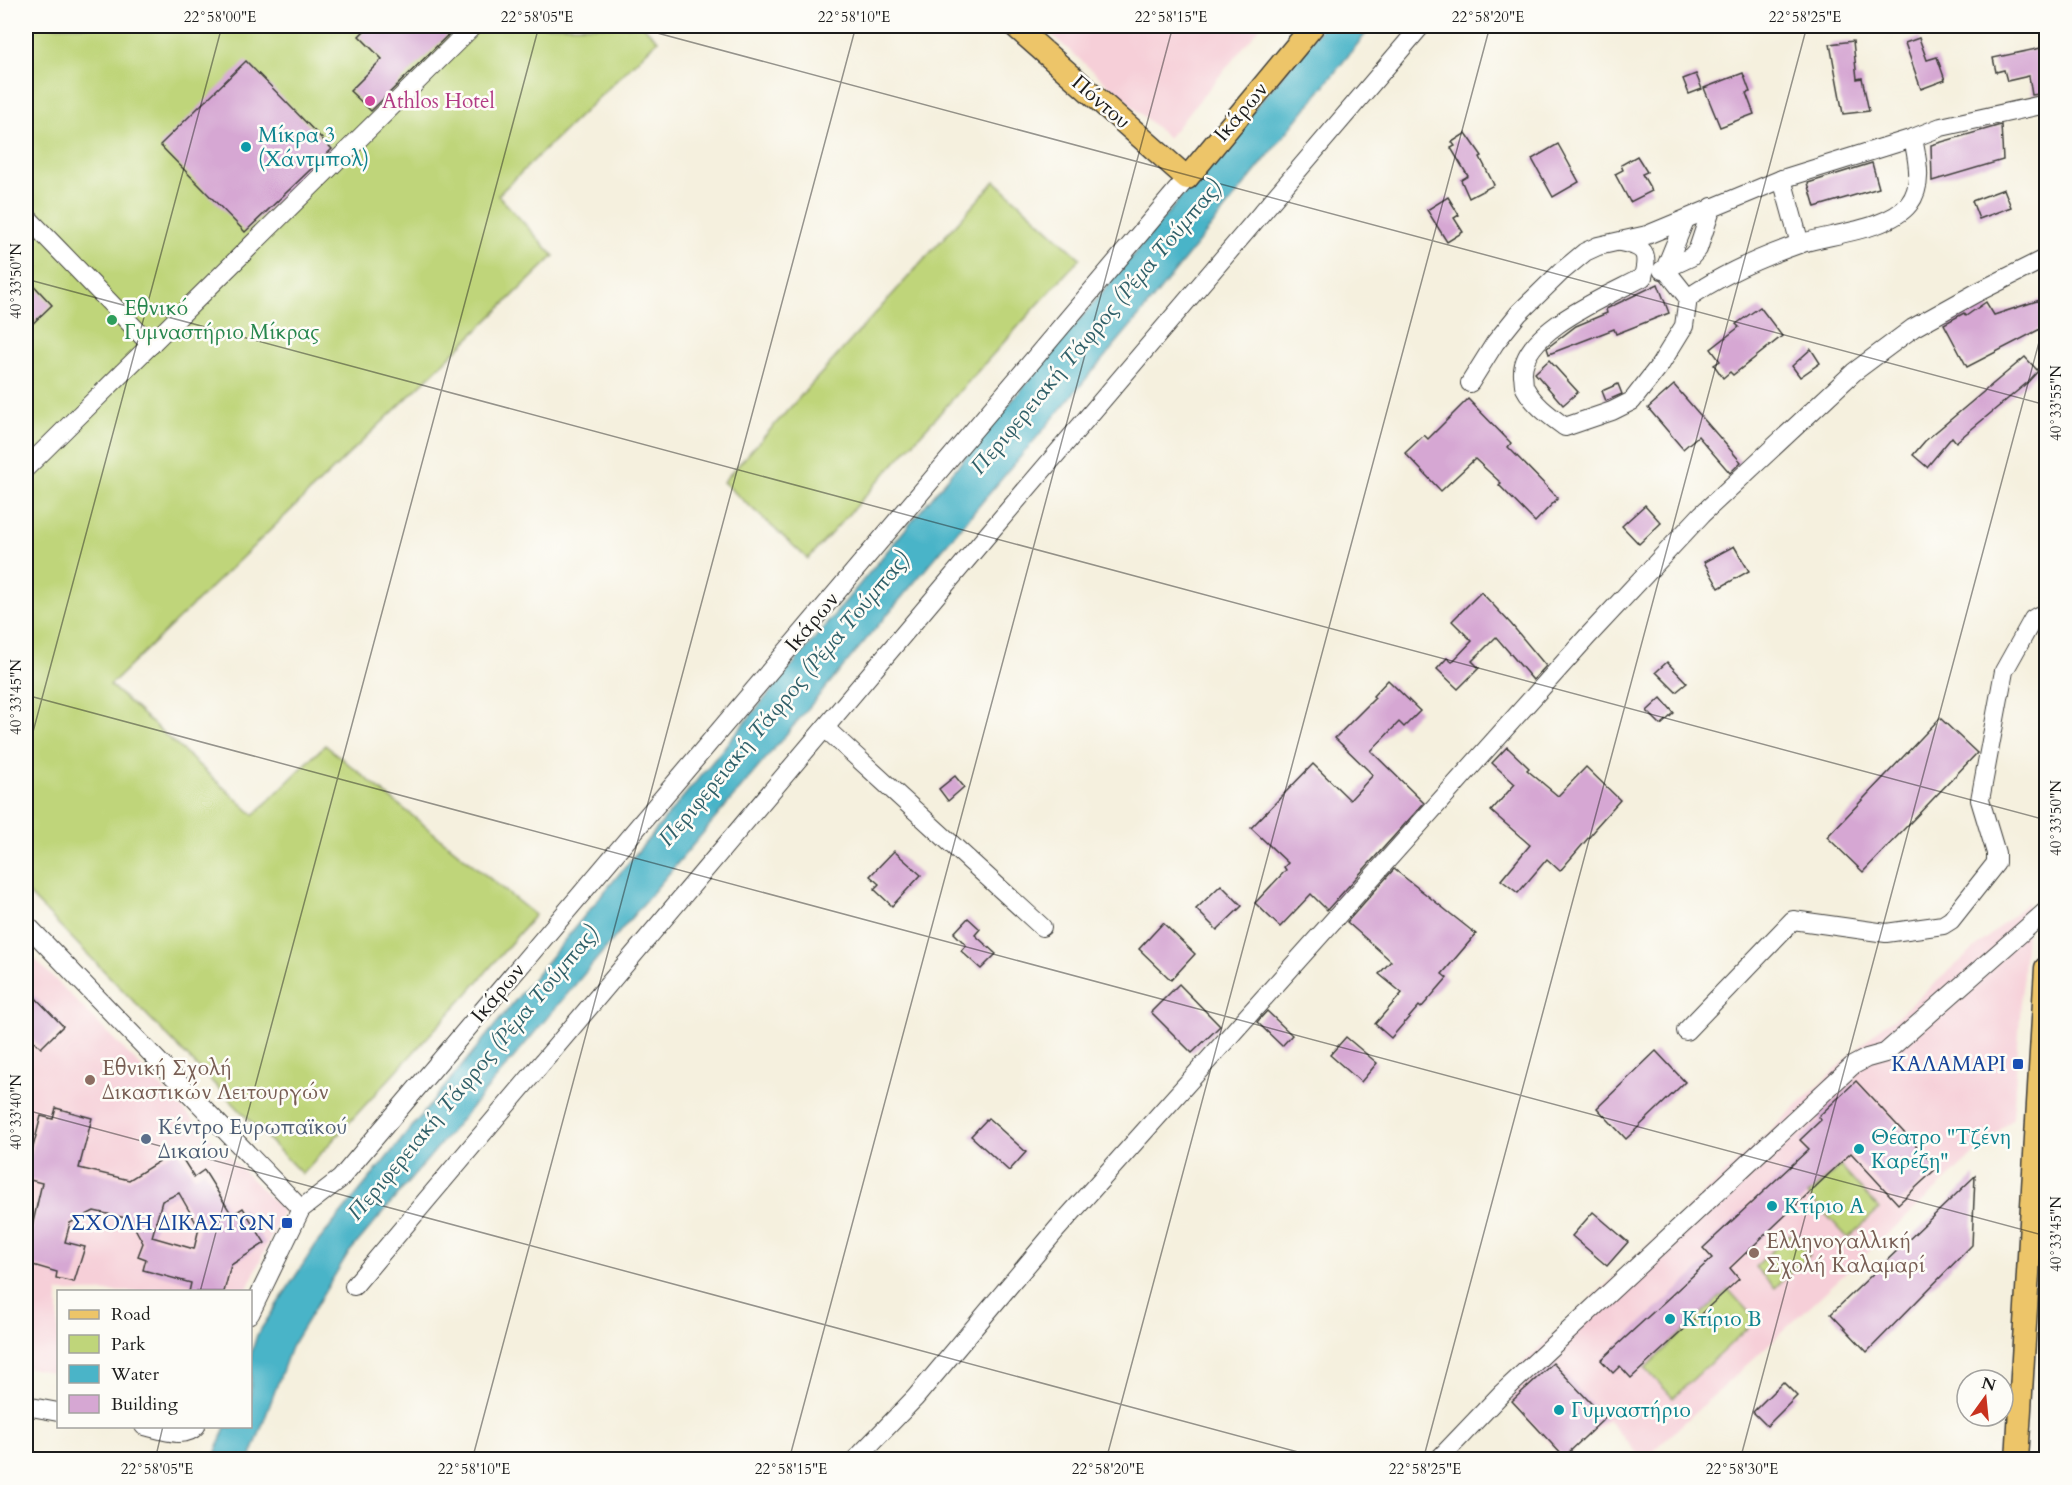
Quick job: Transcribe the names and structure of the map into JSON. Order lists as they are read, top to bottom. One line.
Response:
{"streets":{"main road":["Πόντου","Ικάρων"]},"crossings":[["Πόντου","Ικάρων"]],"water":["Περιφερειακή Τάφρος (Ρέμα Τούμπας)"],"places":{"other":["Athlos Hotel","Μίκρα 3 (Χάντμπολ)","Εθνικό Γυμναστήριο Μίκρας","Εθνική Σχολή Δικαστικών Λειτουργών","Κέντρο Ευρωπαϊκού Δικαίου","Θέατρο \"Τζένη Καρέζη\"","Κτίριο Α","Ελληνογαλλική Σχολή Καλαμαρί","Κτίριο Β","Γυμναστήριο"],"transit":["ΚΑΛΑΜΑΡΙ","ΣΧΟΛΗ ΔΙΚΑΣΤΩΝ"]},"legend":["Road","Park","Water","Building"],"north":"top","coordinates":["22°58'00\"E","22°58'05\"E","22°58'10\"E","22°58'15\"E","22°58'20\"E","22°58'25\"E","40°33'50\"N","40°33'55\"N","40°33'45\"N","40°33'40\"N","22°58'30\"E"]}
